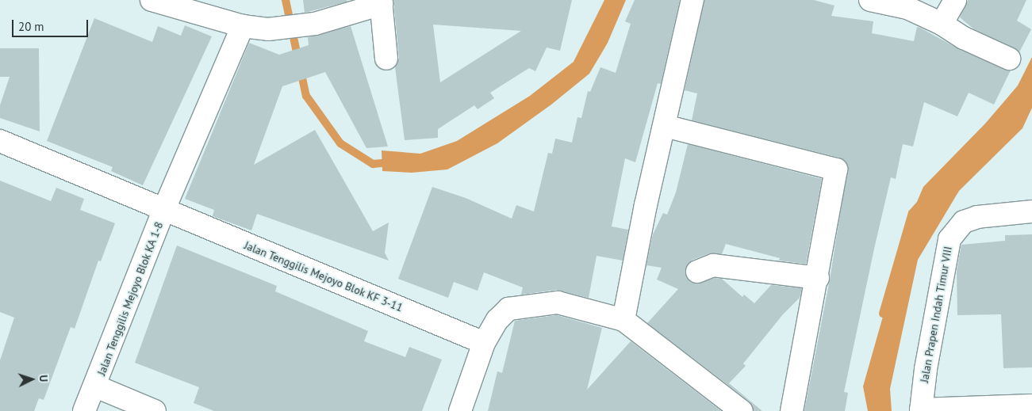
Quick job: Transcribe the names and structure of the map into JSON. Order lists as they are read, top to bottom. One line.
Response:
{"streets":{"street":["Jalan Tenggilis Mejoyo Blok KF 3-11","Jalan Tenggilis Mejoyo Blok KA 1-8","Jalan Prapen Indah Timur VIII"]},"crossings":[["Jalan Tenggilis Mejoyo Blok KF 3-11","Jalan Tenggilis Mejoyo Blok KA 1-8"]],"scale_bar":"20 m","north":"right"}
